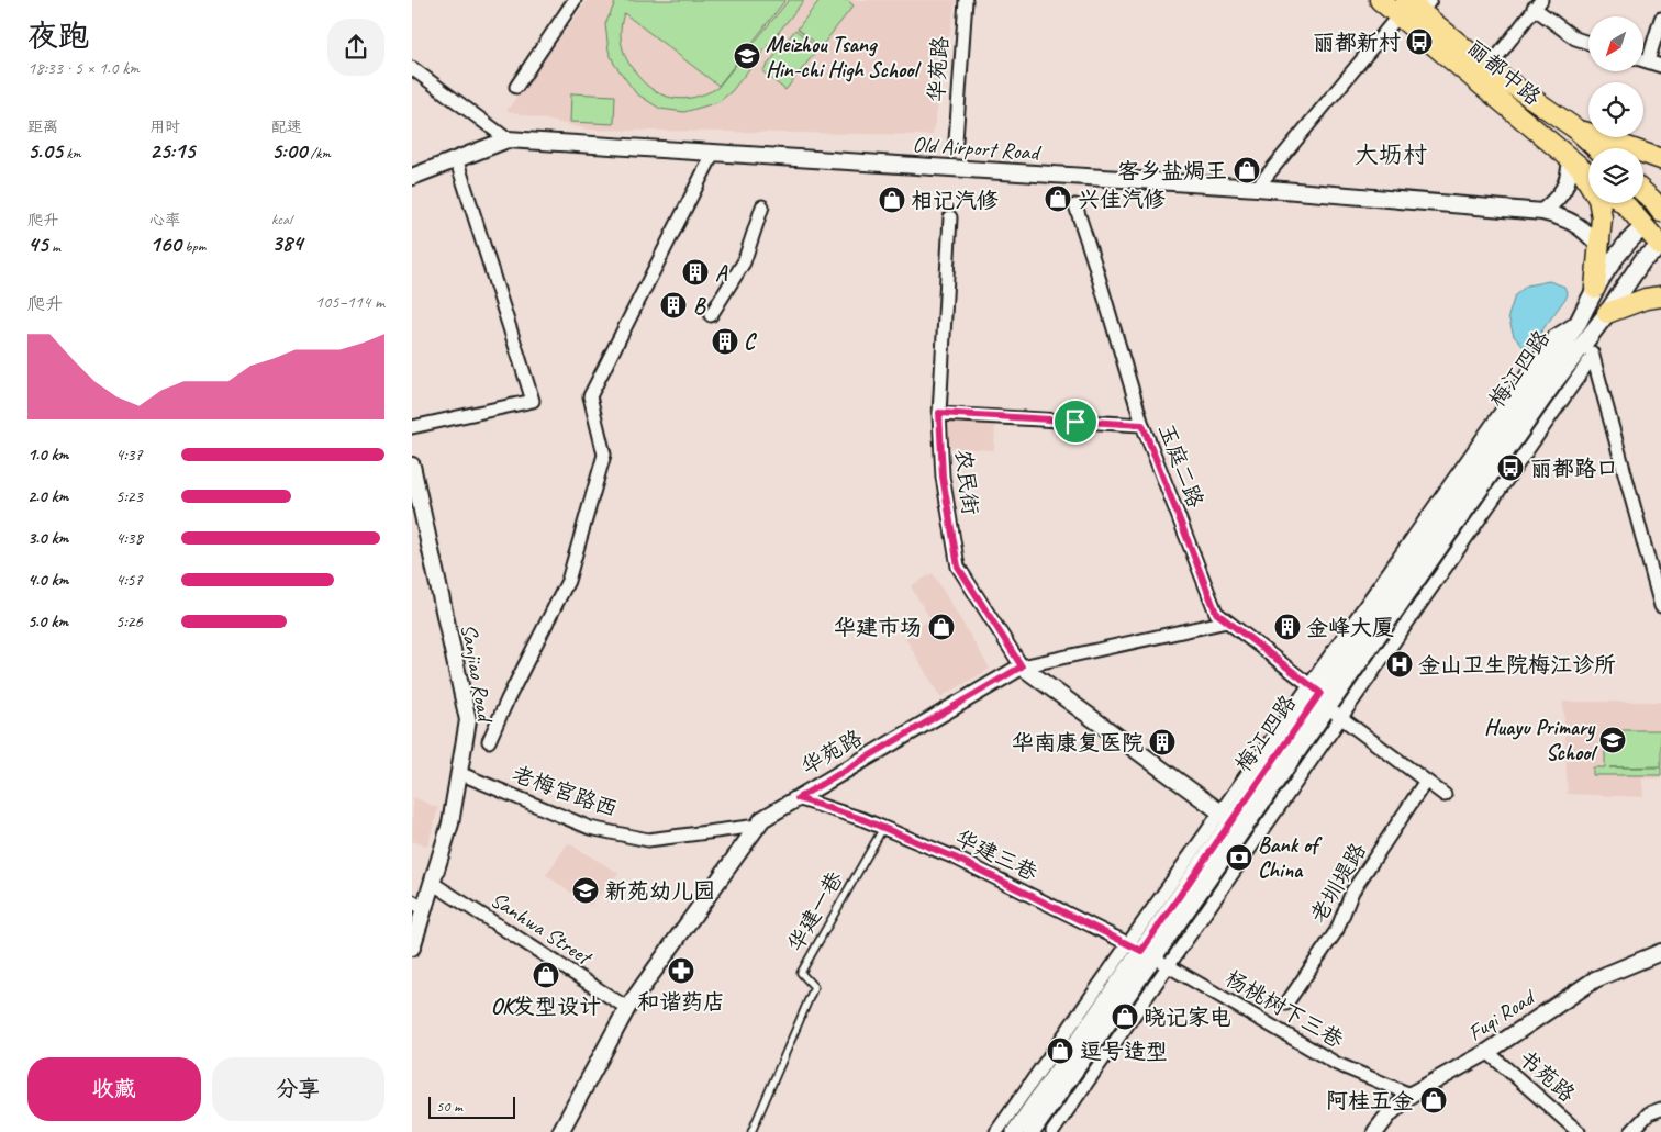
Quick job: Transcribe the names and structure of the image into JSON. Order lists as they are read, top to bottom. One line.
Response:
{"streets":{"main road":["丽都中路","梅江四路"],"street":["华苑路","Old Airport Road","玉庭二路","农民街","Sanjiao Road","老梅宮路西","华建三巷","老圳堤路","Sanhwa Street","杨桃树下三巷","Fuqi Road","书苑路"],"lane":["华建一巷"]},"crossings":[["华苑路","农民街"],["华苑路","老梅宮路西"],["华苑路","华建三巷"],["华苑路","Sanhwa Street"],["梅江四路","玉庭二路"],["梅江四路","华建三巷"],["梅江四路","杨桃树下三巷"],["玉庭二路","老圳堤路"],["Sanjiao Road","老梅宮路西"],["Sanjiao Road","Sanhwa Street"],["华建三巷","华建一巷"],["华建三巷","杨桃树下三巷"],["杨桃树下三巷","Fuqi Road"],["Fuqi Road","书苑路"]],"districts":["大坜村"],"places":{"bus stop":["丽都新村","丽都路口"],"school or university":["Meizhou Tsang Hin-chi High School","Huayu Primary School","新苑幼儿园"],"shop":["客乡盐焗王","兴佳汽修","相记汽修","华建市场","OK发型设计","晓记家电","逗号造型","阿桂五金"],"building":["A","B","C","金峰大厦","华南康复医院"],"hospital":["金山卫生院梅江诊所"],"bank":["Bank of China"],"pharmacy":["和谐药店"]},"scale_bar":"50 m","north":"bottom left","page":{"heading":["夜跑","18:33 · 5 × 1.0 km"],"stats":[["距离","5.05 km"],["用时","25:15"],["配速","5:00 /km"],["爬升","45 m"],["心率","160 bpm"],["kcal","384"]],"chart":["爬升","105–114 m"],"list":[{"name":"1.0 km","note":"4:37"},{"name":"2.0 km","note":"5:23"},{"name":"3.0 km","note":"4:38"},{"name":"4.0 km","note":"4:57"},{"name":"5.0 km","note":"5:26"}],"buttons":["收藏","分享"],"scale":"50 m"}}
